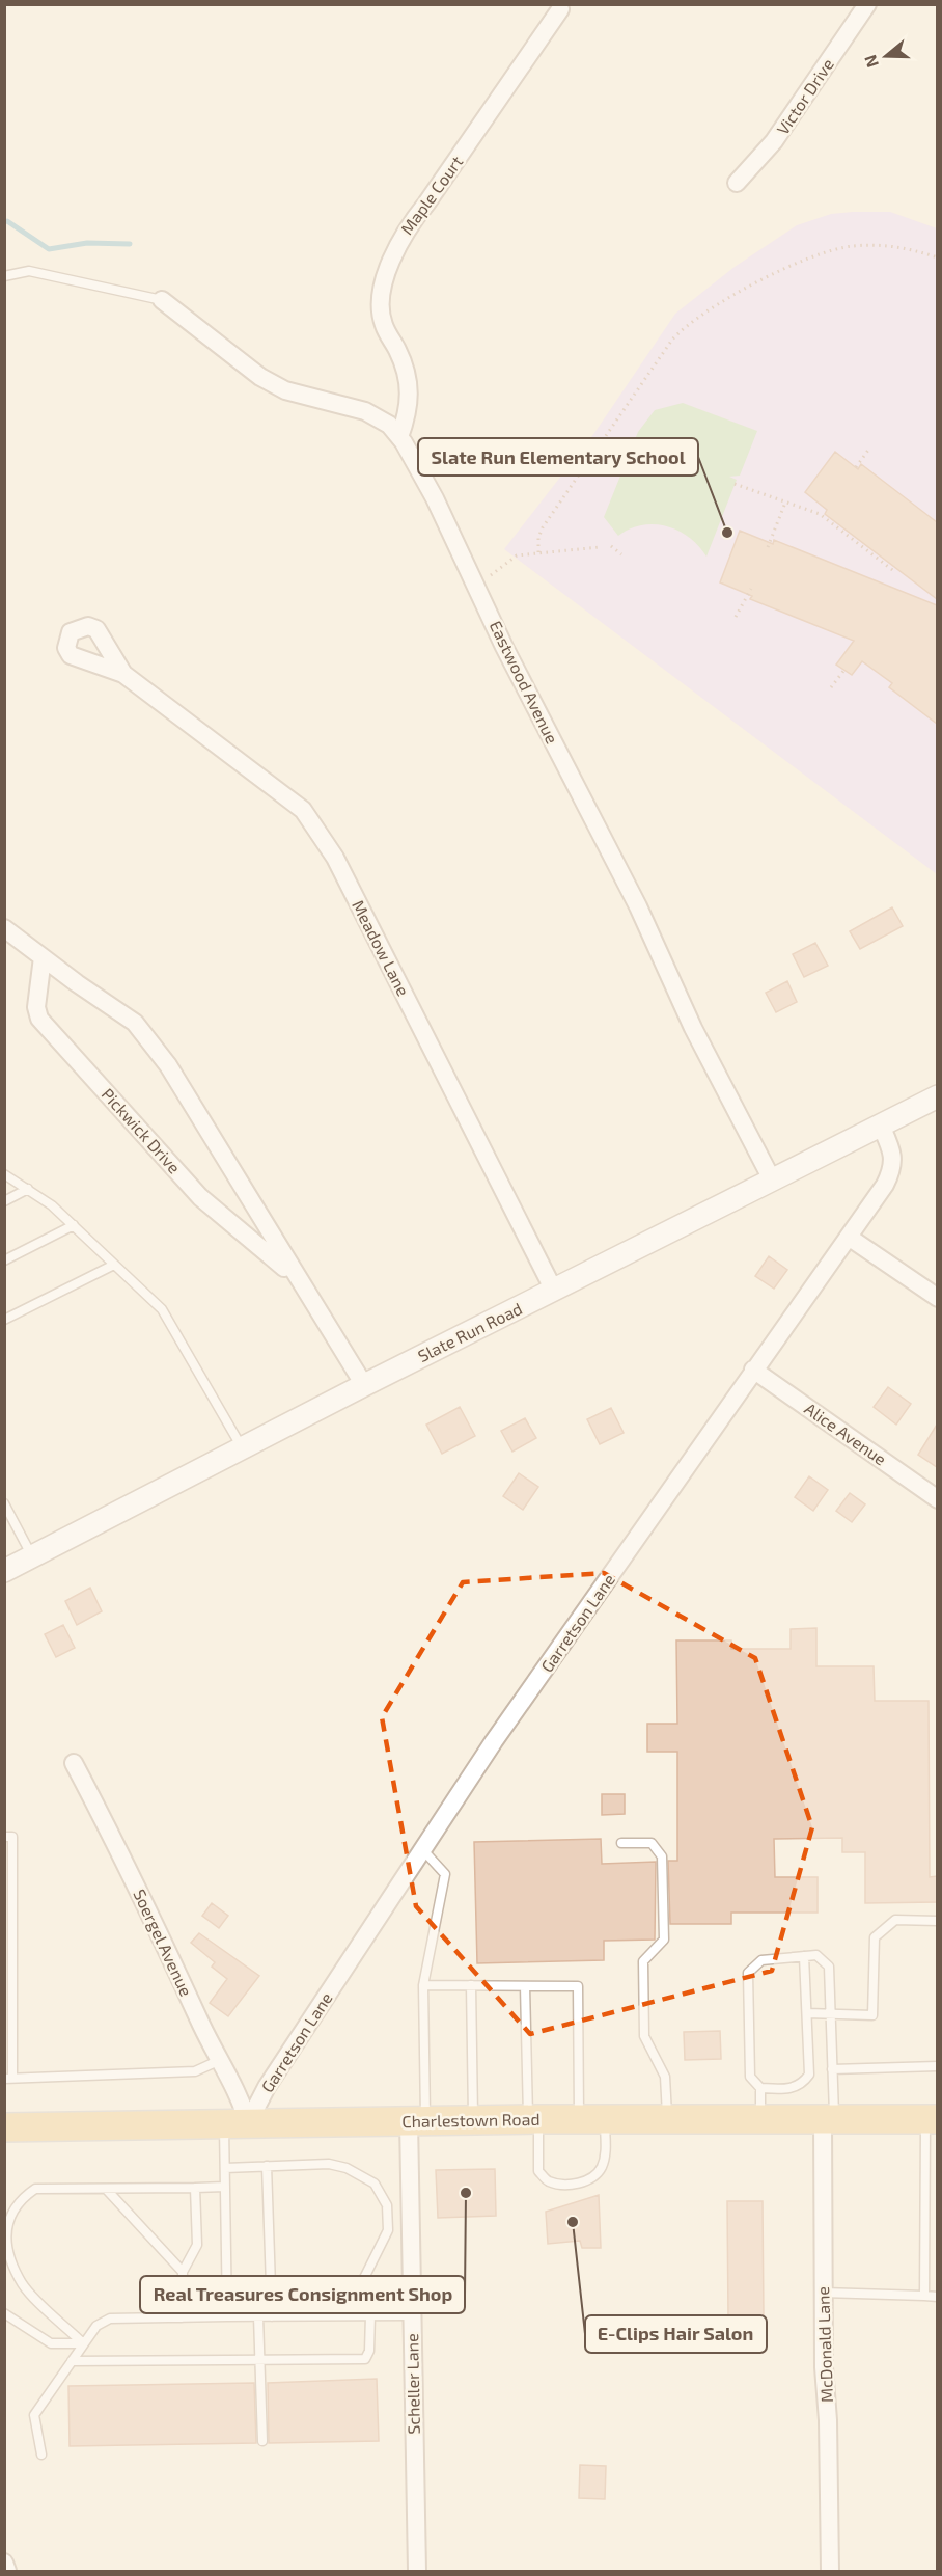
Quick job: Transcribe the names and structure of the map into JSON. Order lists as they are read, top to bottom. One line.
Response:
{"streets":{"main road":["Charlestown Road"],"street":["Victor Drive","Maple Court","Eastwood Avenue","Meadow Lane","Pickwick Drive","Slate Run Road","Alice Avenue","Garretson Lane","Soergel Avenue","McDonald Lane","Scheller Lane"]},"crossings":[["Maple Court","Eastwood Avenue"],["Eastwood Avenue","Slate Run Road"],["Meadow Lane","Slate Run Road"],["Pickwick Drive","Slate Run Road"],["Slate Run Road","Garretson Lane"],["Alice Avenue","Garretson Lane"],["Garretson Lane","Soergel Avenue"],["Garretson Lane","Charlestown Road"],["Soergel Avenue","Charlestown Road"],["Charlestown Road","McDonald Lane"],["Charlestown Road","Scheller Lane"]],"places":["Slate Run Elementary School","Real Treasures Consignment Shop","E-Clips Hair Salon"],"north":"left"}
